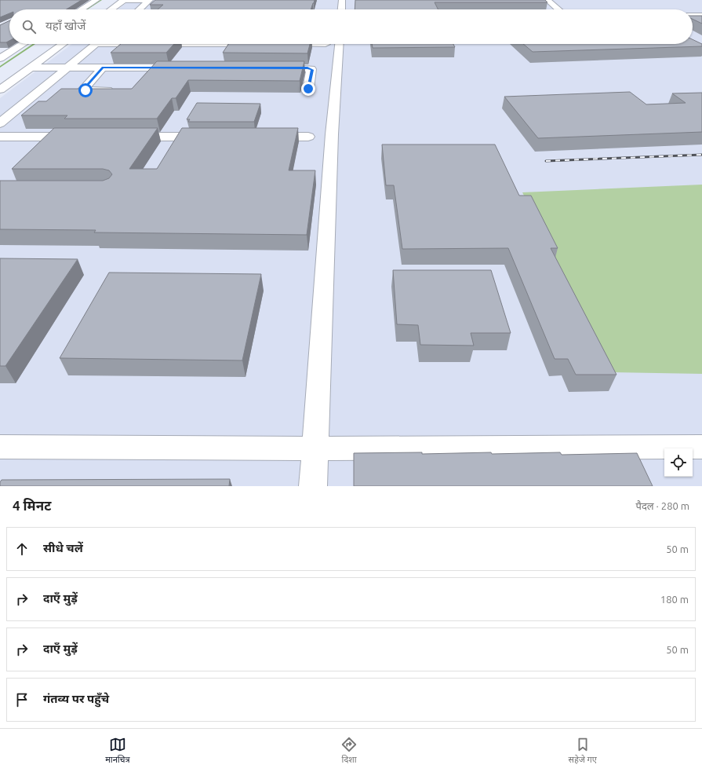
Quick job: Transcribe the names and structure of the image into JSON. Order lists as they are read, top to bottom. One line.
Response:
{"page":{"search":"यहाँ खोजें","heading":["4 मिनट","पैदल · 280 m"],"list":[["सीधे चलें","50 m"],["दाएँ मुड़ें","180 m"],["दाएँ मुड़ें","50 m"],"गंतव्य पर पहुँचे"],"nav":["मानचित्र","दिशा","सहेजे गए"]}}
